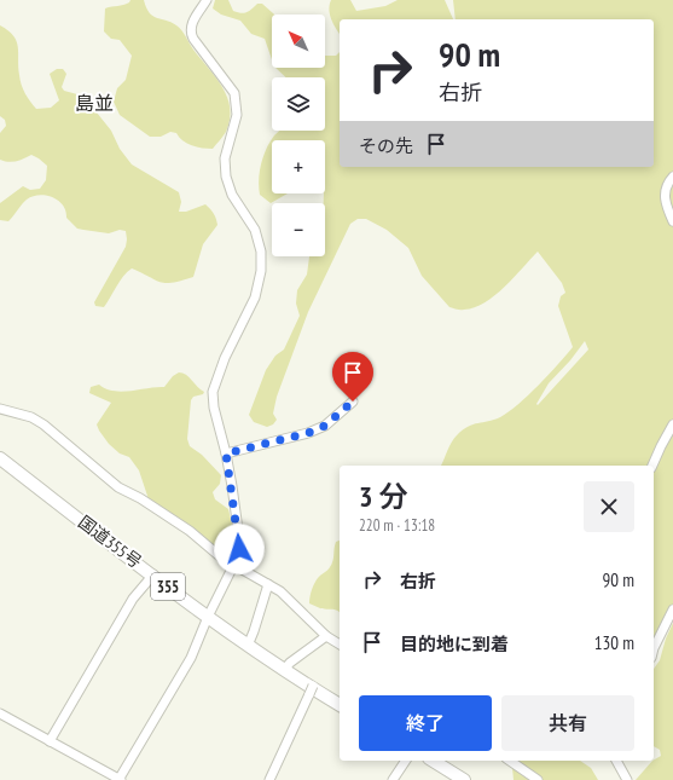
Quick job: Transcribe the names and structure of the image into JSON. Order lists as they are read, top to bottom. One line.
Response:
{"streets":{"highway":["国道355号","355"]},"districts":["島並"],"north":"top left","page":{"map_buttons":["+","−"],"turn":["90 m","右折"],"then":"その先","heading":["3 分","220 m · 13:18"],"list":[{"name":"右折","value":"90 m"},{"name":"目的地に到着","value":"130 m"}],"buttons":["終了","共有"]}}
